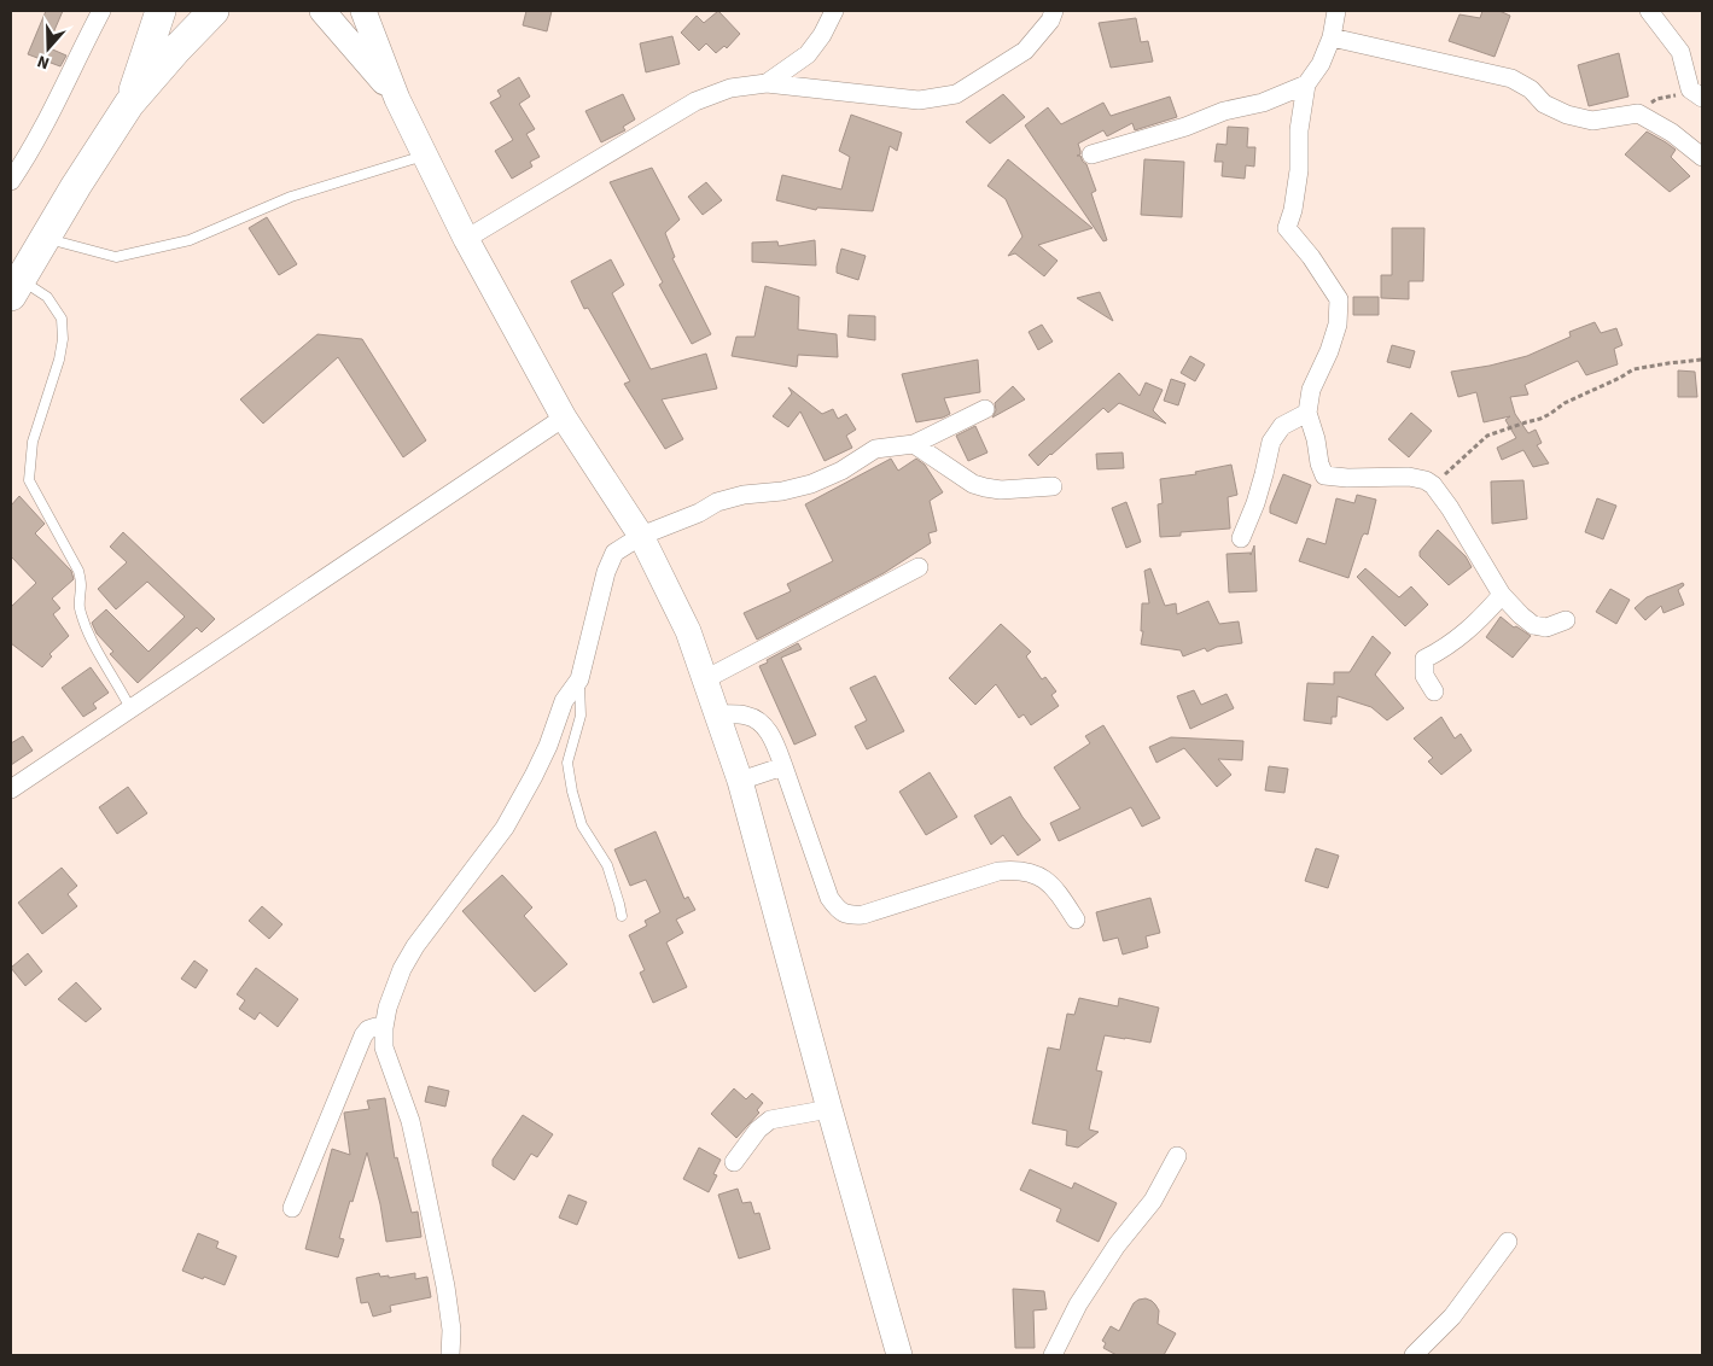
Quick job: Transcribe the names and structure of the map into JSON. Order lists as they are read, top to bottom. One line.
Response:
{"north":"bottom"}
